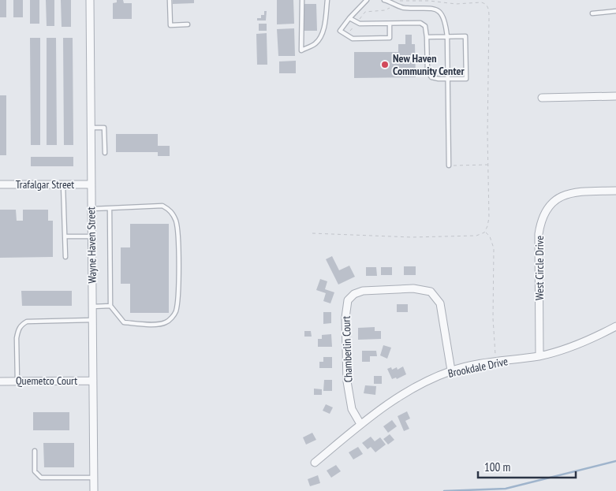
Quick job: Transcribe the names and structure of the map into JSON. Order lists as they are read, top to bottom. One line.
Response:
{"streets":{"street":["Trafalgar Street","Wayne Haven Street","West Circle Drive","Chamberlin Court","Brookdale Drive","Quemetco Court"]},"crossings":[["Trafalgar Street","Wayne Haven Street"],["Wayne Haven Street","Quemetco Court"],["West Circle Drive","Brookdale Drive"],["Chamberlin Court","Brookdale Drive"]],"places":["New Haven Community Center"],"scale_bar":"100 m"}
